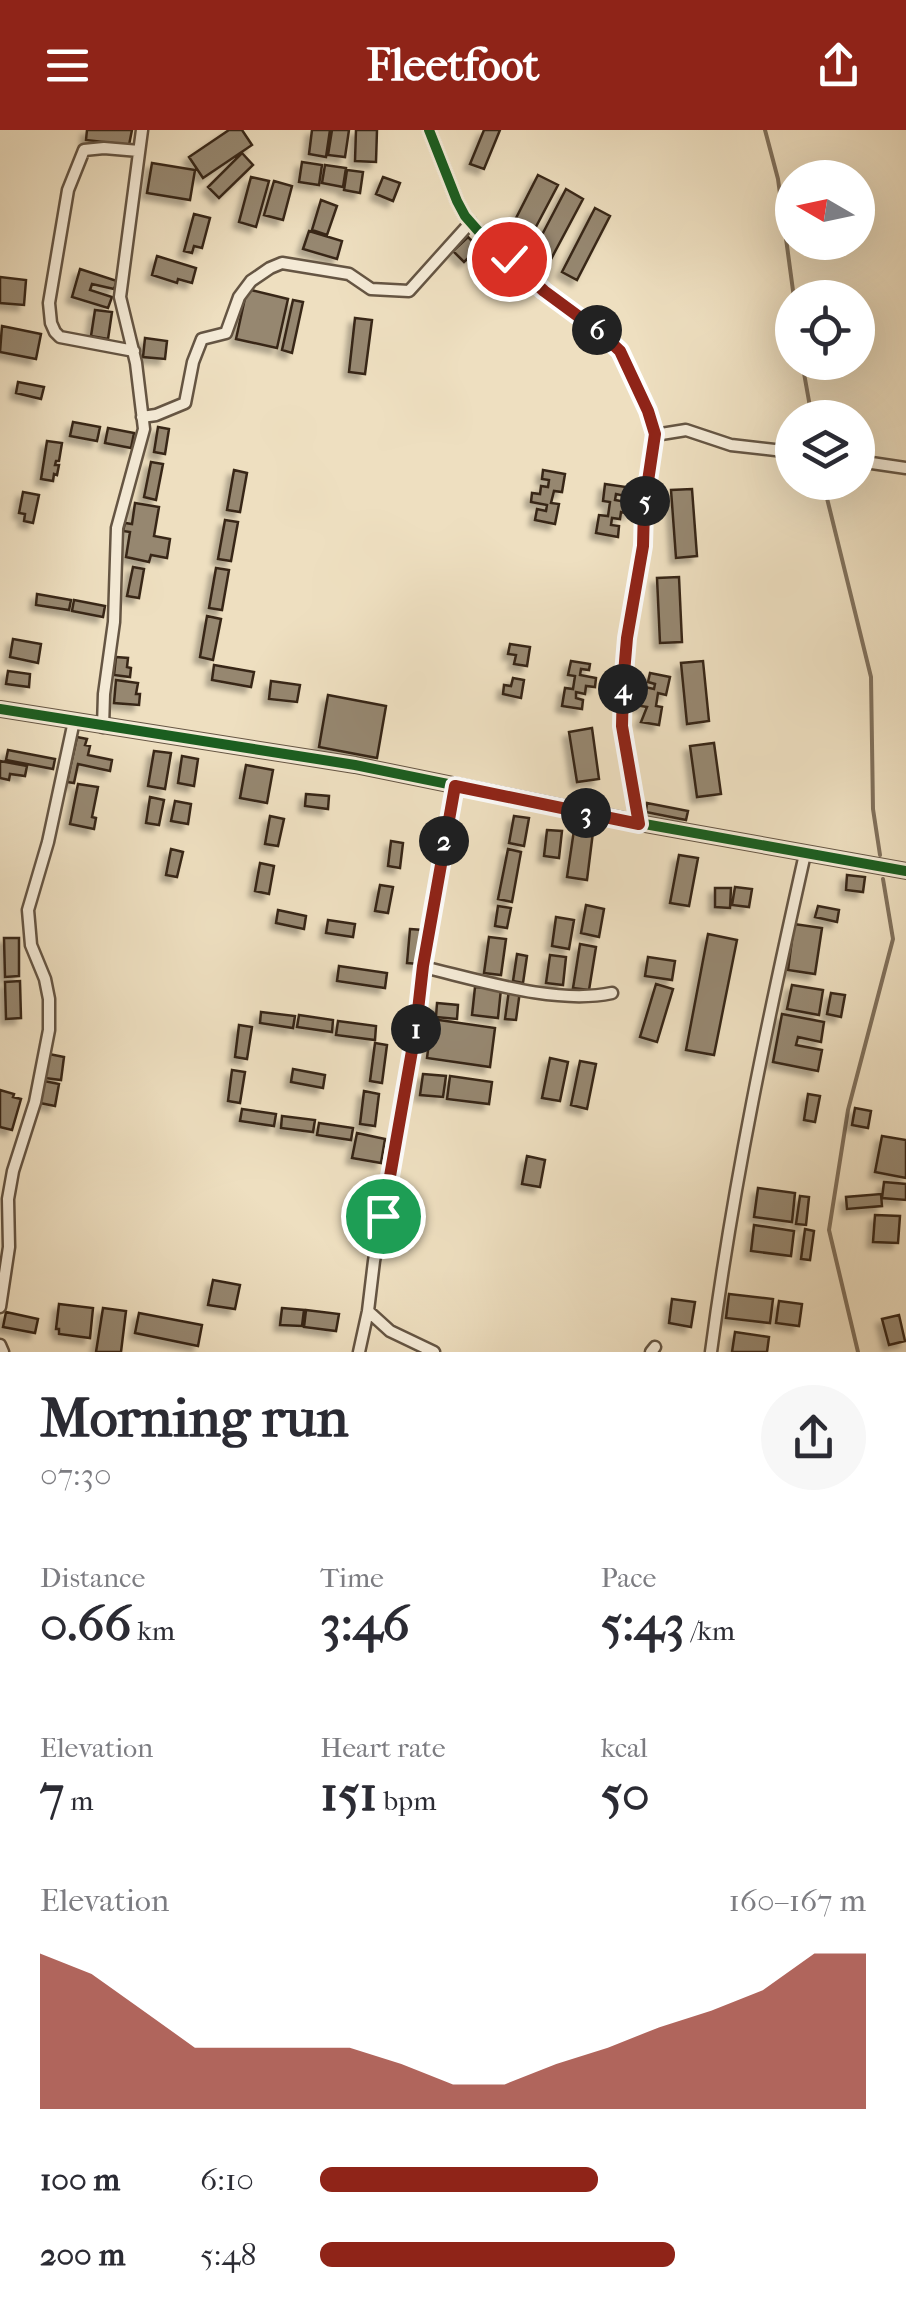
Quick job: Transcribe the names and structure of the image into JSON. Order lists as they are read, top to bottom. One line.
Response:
{"north":"left","page":{"header":"Fleetfoot","pins":["6","5","4","3","2","1"],"heading":["Morning run","07:30"],"stats":[["Distance","0.66 km"],["Time","3:46"],["Pace","5:43 /km"],["Elevation","7 m"],["Heart rate","151 bpm"],["kcal","50"]],"chart":["Elevation","160–167 m"],"list":[{"name":"100 m","note":"6:10"},{"name":"200 m","note":"5:48"}]}}
